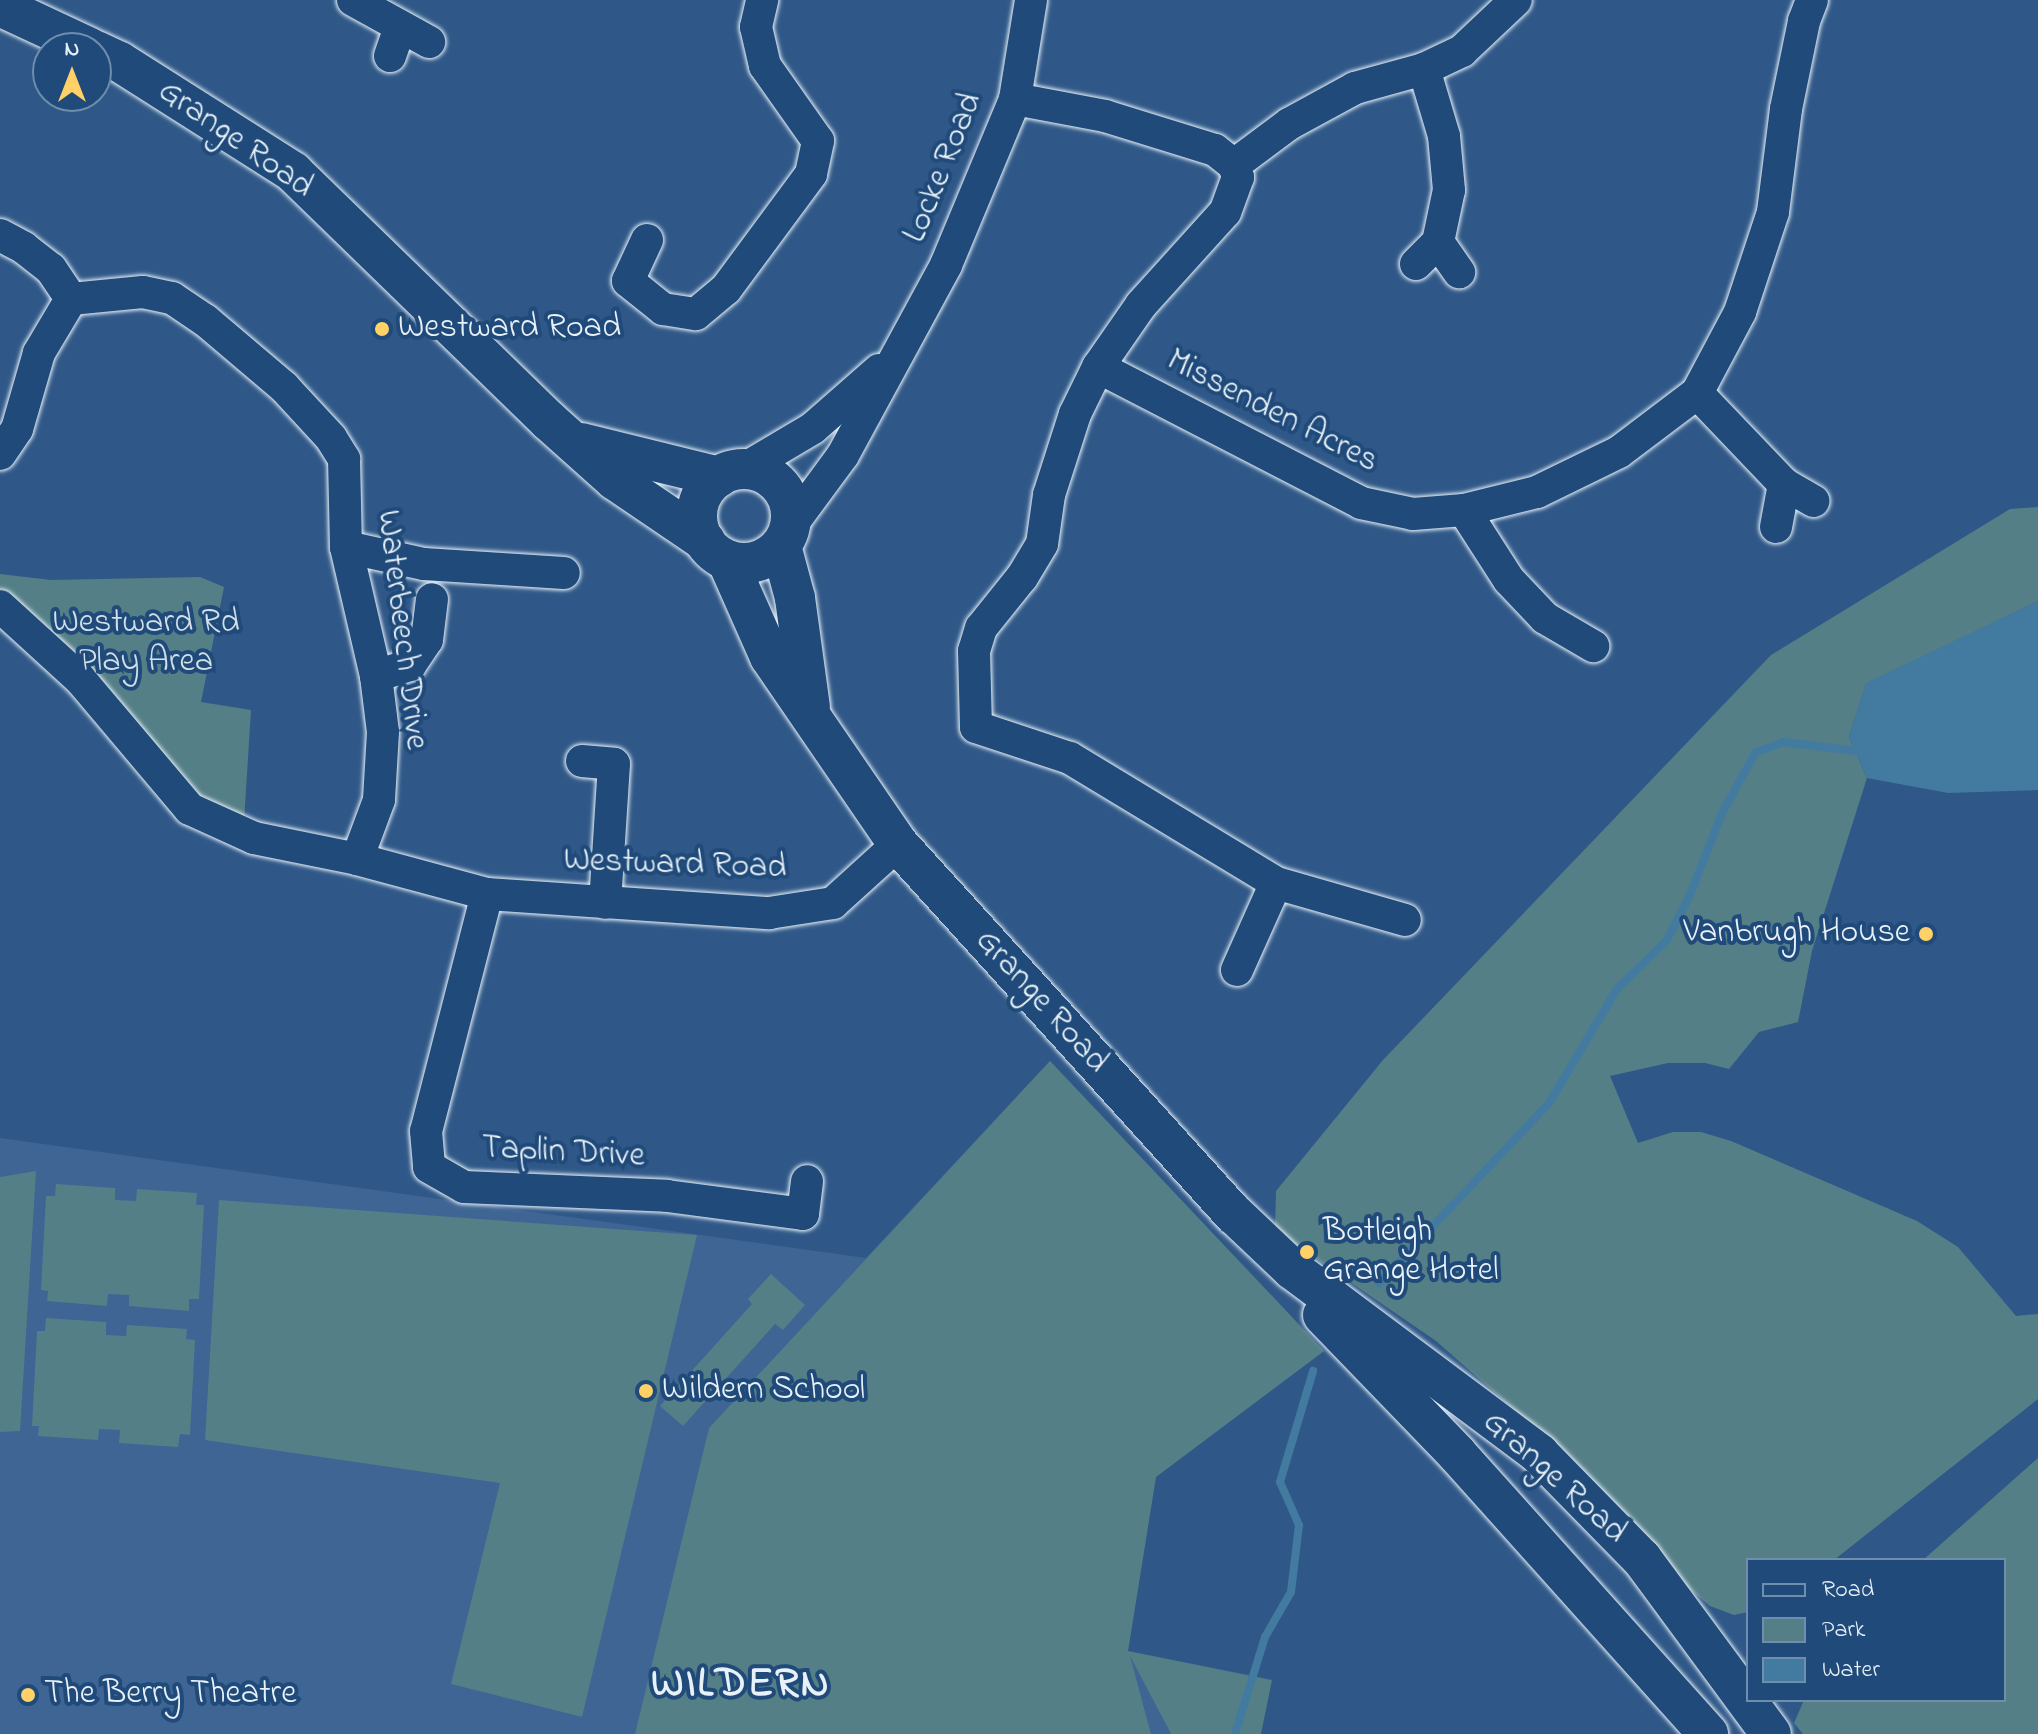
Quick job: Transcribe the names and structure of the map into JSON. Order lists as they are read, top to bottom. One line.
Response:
{"streets":{"main road":["Grange Road"],"street":["Locke Road","Missenden Acres","Waterbeech Drive","Westward Road","Taplin Drive"]},"crossings":[["Grange Road","Locke Road"],["Grange Road","Westward Road"],["Waterbeech Drive","Westward Road"],["Westward Road","Taplin Drive"]],"districts":["WILDERN"],"parks":["Westward Rd Play Area"],"places":["Westward Road","Vanbrugh House","Botleigh Grange Hotel","Wildern School","The Berry Theatre"],"legend":["Road","Park","Water"],"north":"top"}
